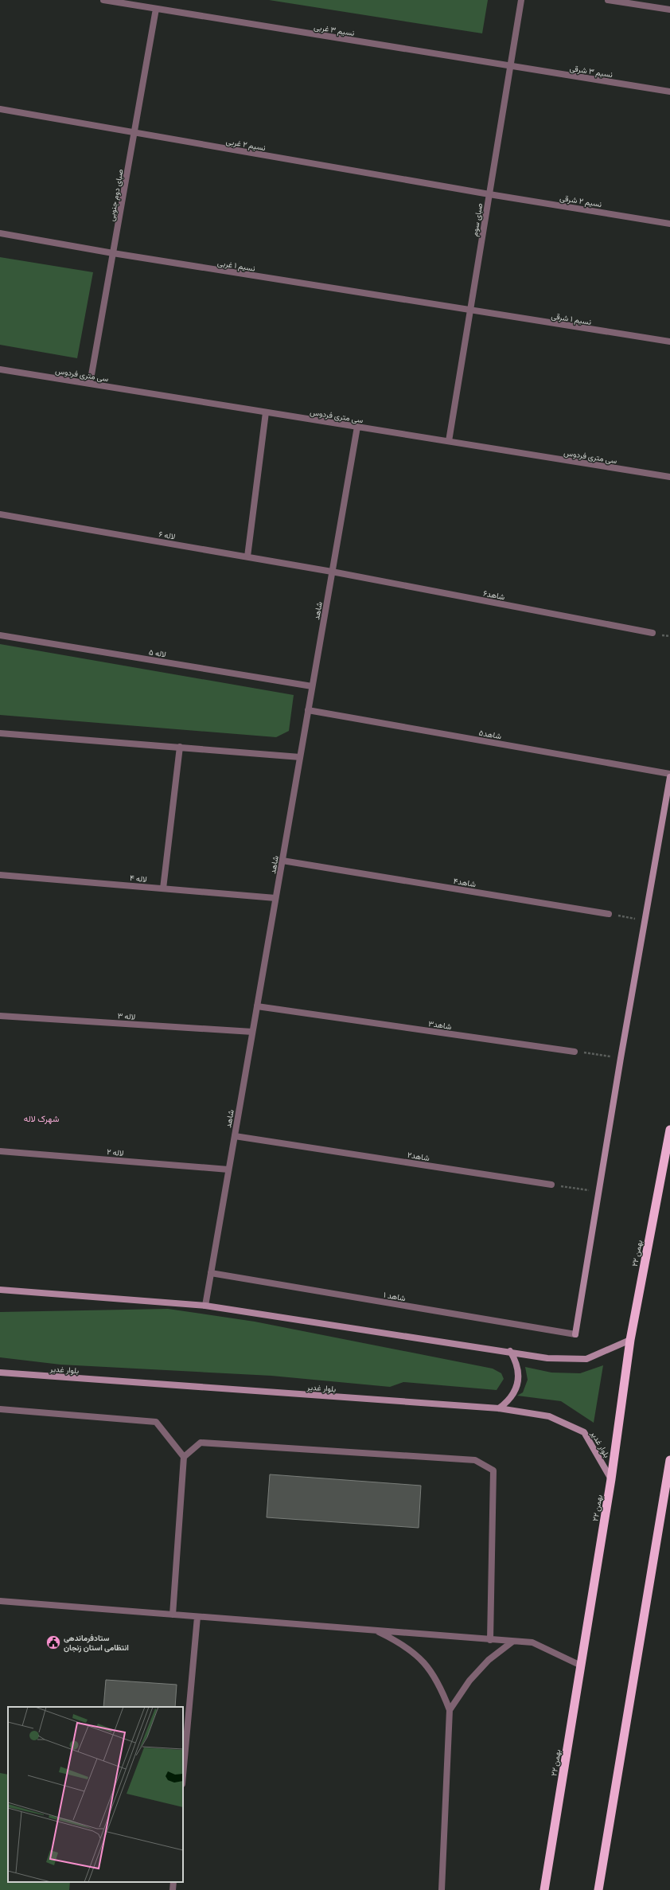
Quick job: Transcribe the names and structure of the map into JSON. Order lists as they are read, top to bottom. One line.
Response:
{"streets":{"highway":["۲۲ بهمن"],"main road":["بلوار غدیر"],"street":["نسیم ۳ غربی","نسیم ۳ شرقی","نسیم ۲ غربی","صبای دوم جنوبی","نسیم ۲ شرقی","صبای سوم","نسیم ۱ غربی","نسیم ۱ شرقی","سی متری فردوس","لاله ۶","شاهد۶","شاهد","لاله ۵","شاهد۵","لاله ۴","شاهد۴","لاله ۳","شاهد۳","لاله ۲","شاهد۲","شاهد ۱"]},"crossings":[["نسیم ۳ غربی","نسیم ۳ شرقی"],["نسیم ۳ غربی","صبای دوم جنوبی"],["نسیم ۳ غربی","صبای سوم"],["نسیم ۳ شرقی","صبای سوم"],["نسیم ۲ غربی","صبای دوم جنوبی"],["نسیم ۲ غربی","نسیم ۲ شرقی"],["نسیم ۲ غربی","صبای سوم"],["صبای دوم جنوبی","نسیم ۱ غربی"],["صبای دوم جنوبی","سی متری فردوس"],["نسیم ۲ شرقی","صبای سوم"],["صبای سوم","نسیم ۱ غربی"],["صبای سوم","نسیم ۱ شرقی"],["صبای سوم","سی متری فردوس"],["نسیم ۱ غربی","نسیم ۱ شرقی"],["سی متری فردوس","شاهد"],["لاله ۶","شاهد۶"],["لاله ۶","شاهد"],["شاهد۶","شاهد"],["شاهد","لاله ۵"],["شاهد","شاهد۵"],["شاهد","لاله ۴"],["شاهد","شاهد۴"],["شاهد","لاله ۳"],["شاهد","شاهد۳"],["شاهد","لاله ۲"],["شاهد","شاهد۲"],["شاهد","شاهد ۱"],["۲۲ بهمن","بلوار غدیر"]],"districts":["شهرک لاله"],"places":{"public building":["ستادفرماندهی انتظامی استان زنجان"]}}
